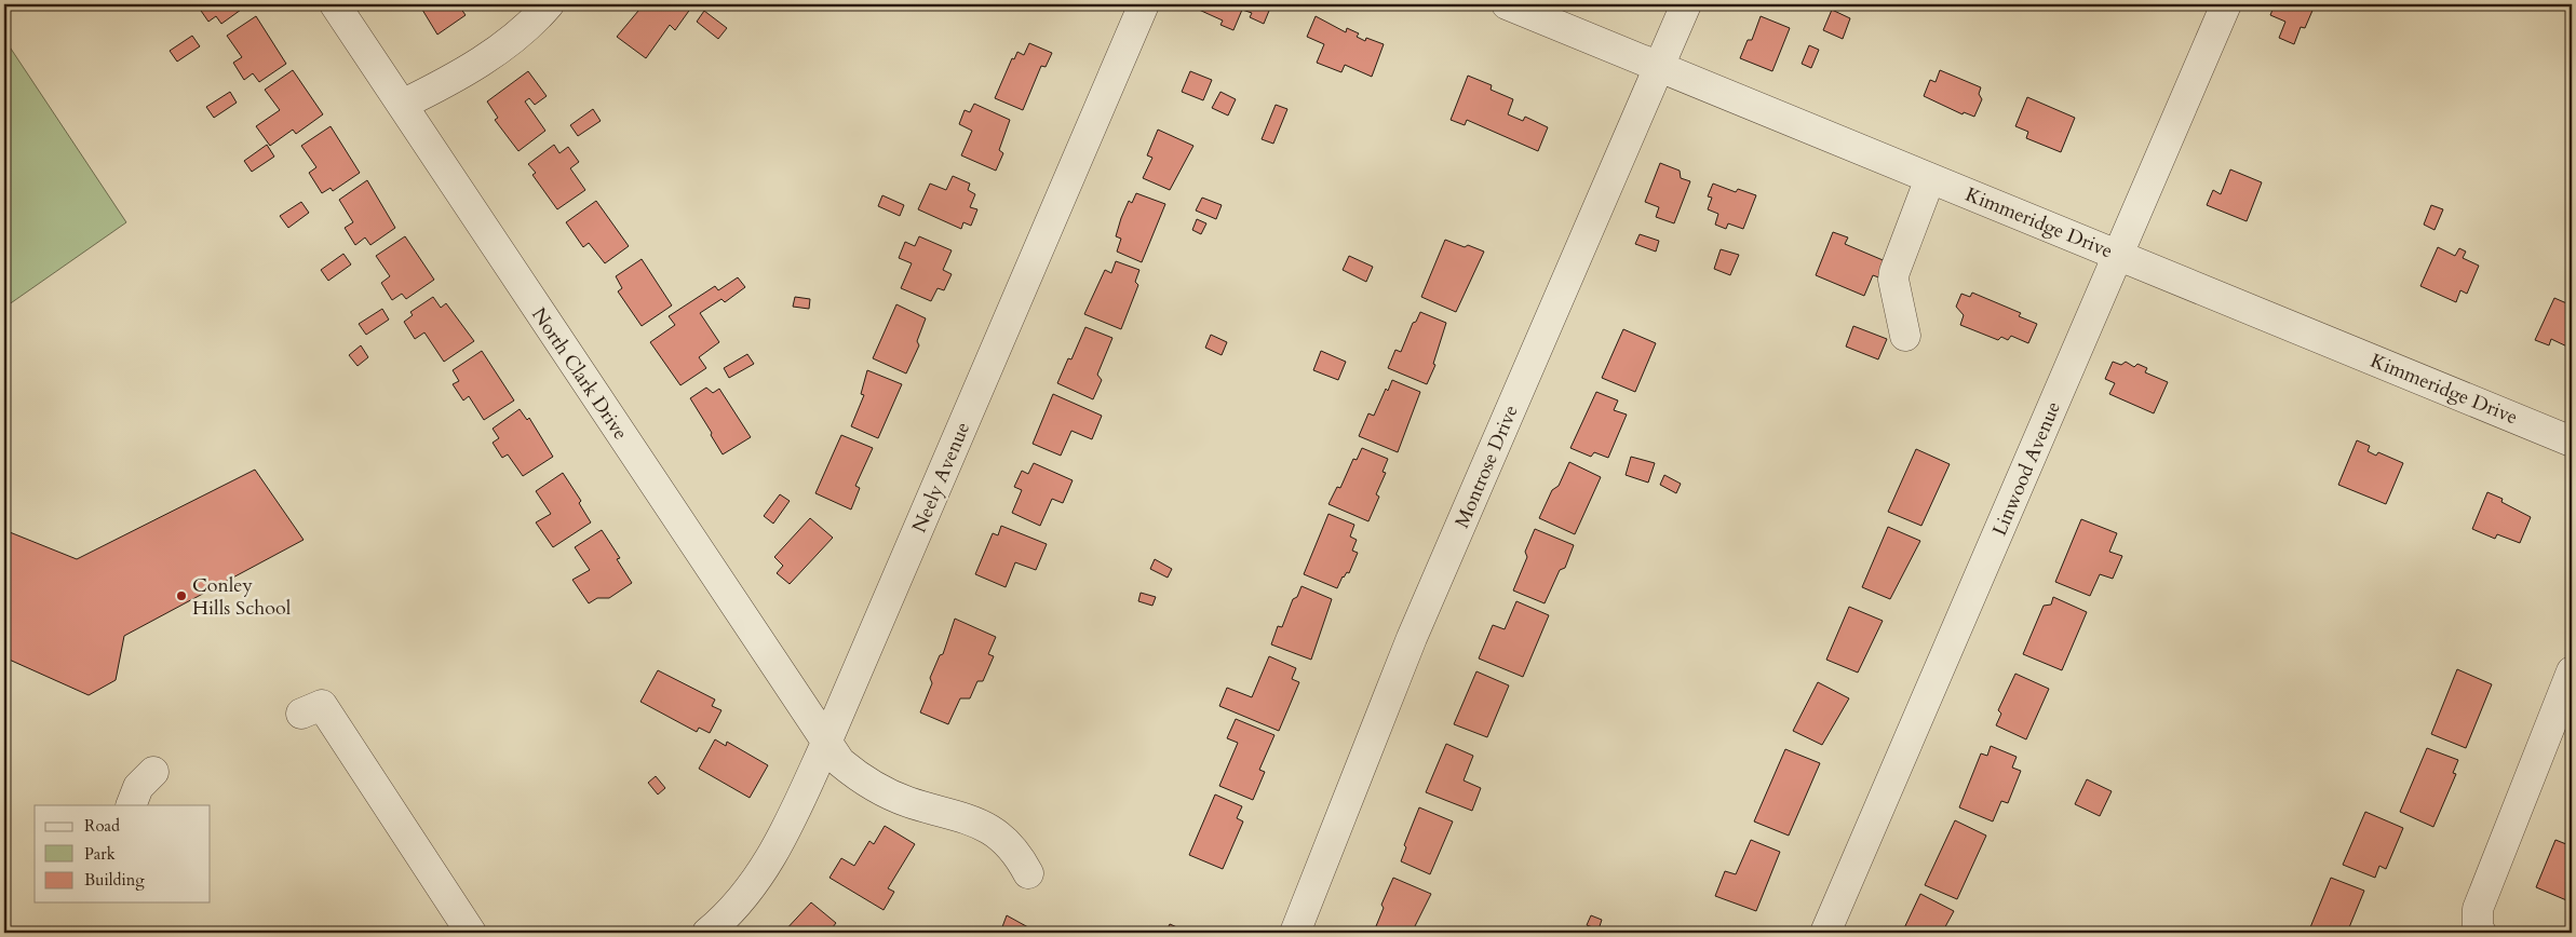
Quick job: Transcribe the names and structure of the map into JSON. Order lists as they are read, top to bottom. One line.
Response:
{"streets":{"street":["Kimmeridge Drive","North Clark Drive","Montrose Drive","Linwood Avenue","Neely Avenue"]},"crossings":[["Kimmeridge Drive","Montrose Drive"],["Kimmeridge Drive","Linwood Avenue"],["North Clark Drive","Neely Avenue"]],"places":["Conley Hills School"],"legend":["Road","Park","Building"]}
